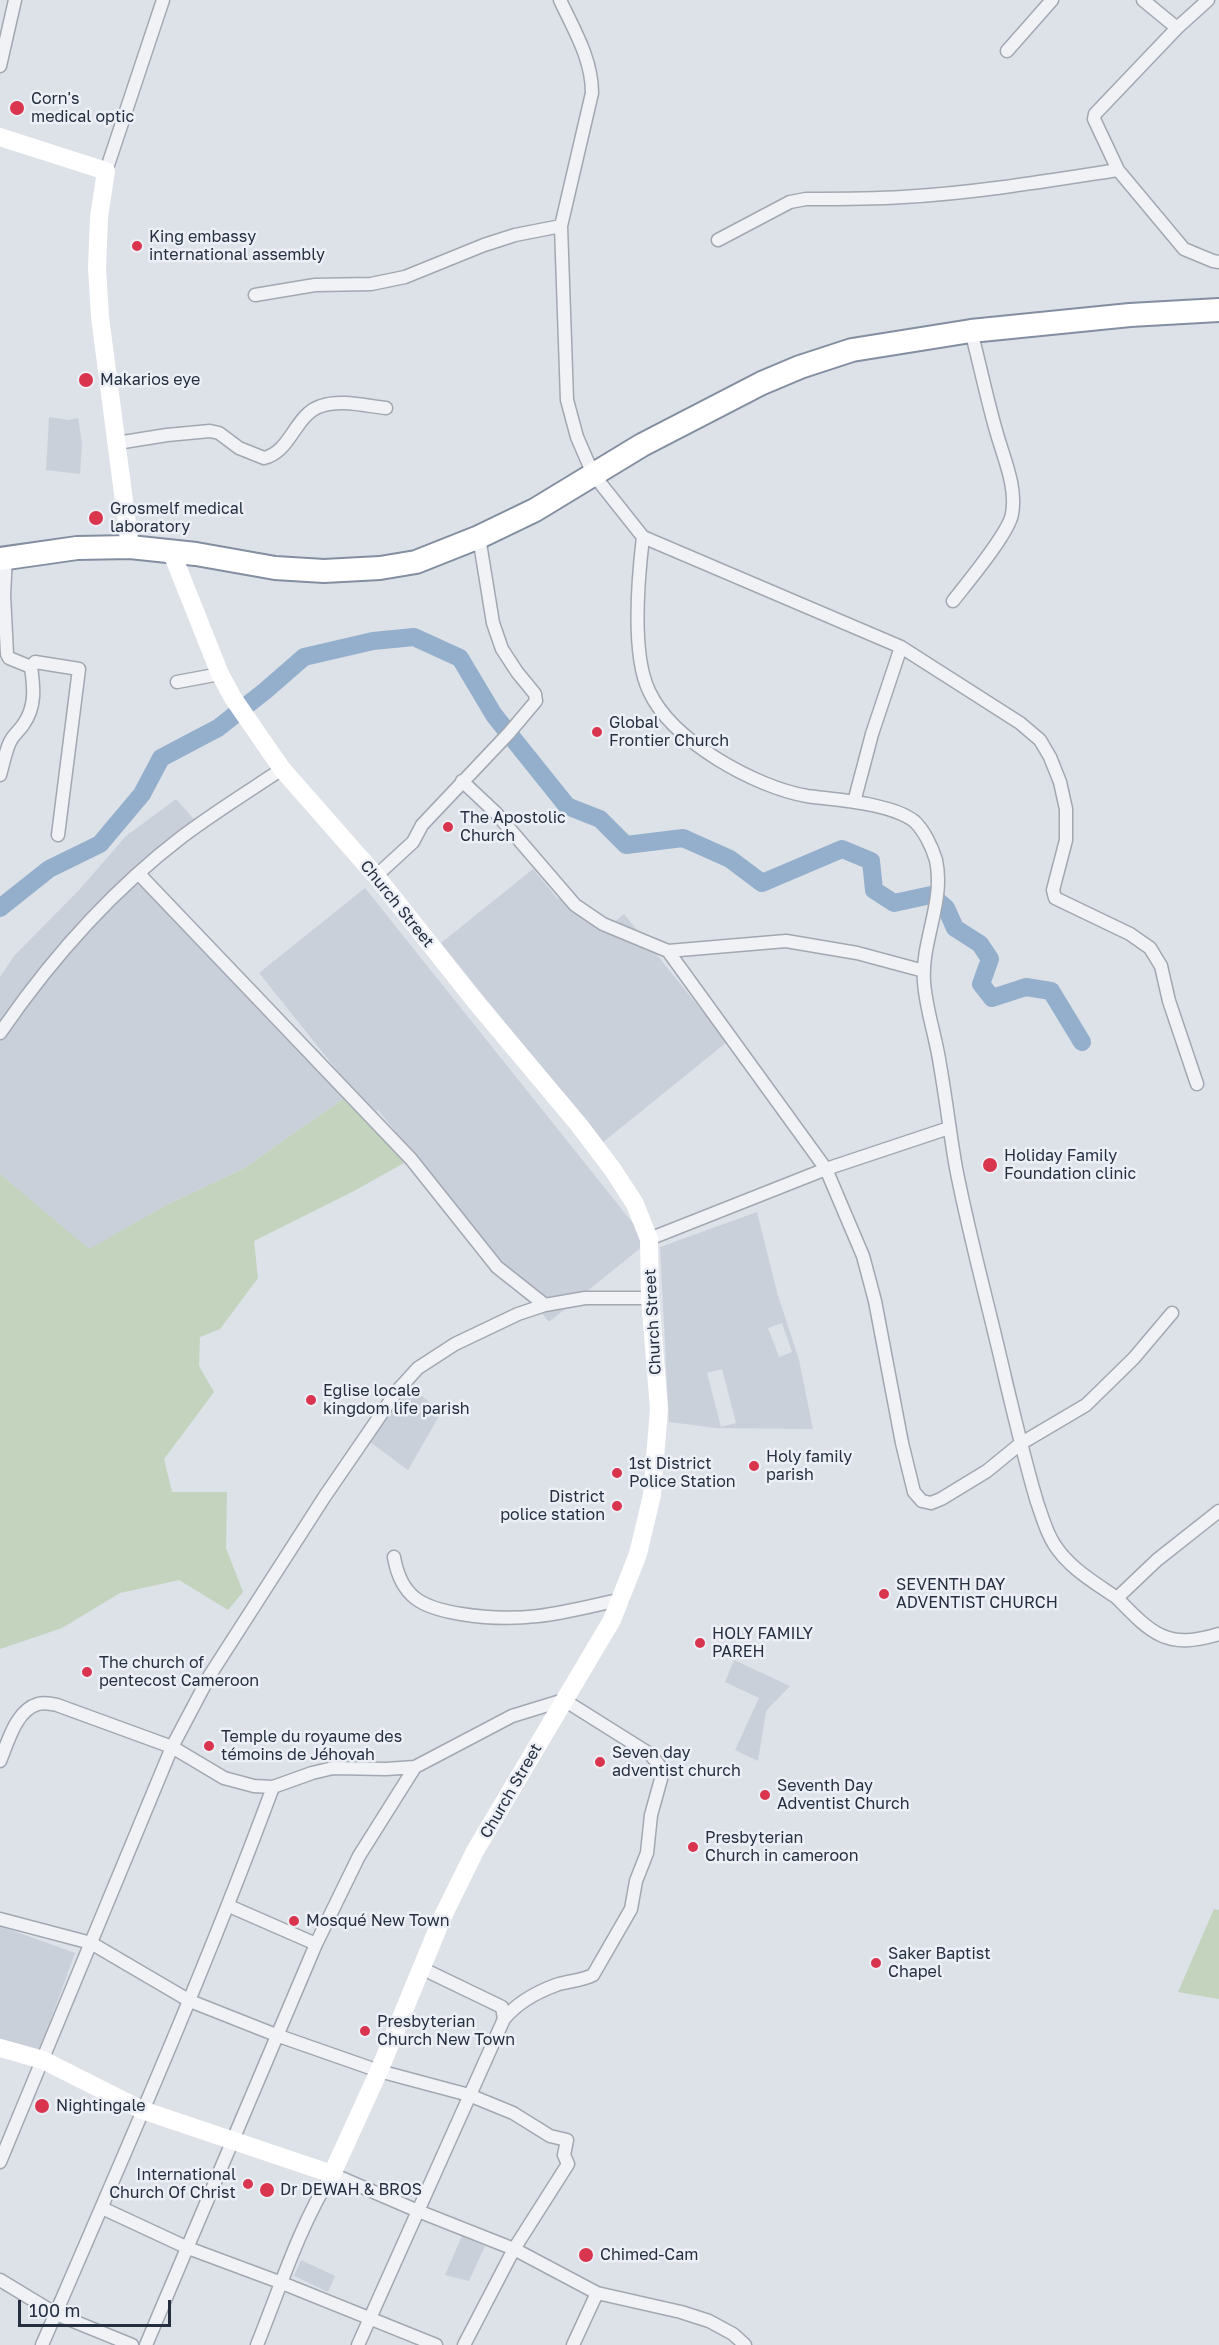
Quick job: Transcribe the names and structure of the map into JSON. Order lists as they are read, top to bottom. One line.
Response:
{"streets":{"main road":["Church Street"]},"places":["Corn's medical optic","King embassy international assembly","Makarios eye","Grosmelf medical laboratory","Global Frontier Church","The Apostolic Church","Holiday Family Foundation clinic","Eglise locale kingdom life parish","Holy family parish","1st District Police Station","District police station","SEVENTH DAY ADVENTIST CHURCH","HOLY FAMILY PAREH","The church of pentecost Cameroon","Temple du royaume des témoins de Jéhovah","Seven day adventist church","Seventh Day Adventist Church","Presbyterian Church in cameroon","Mosqué New Town","Saker Baptist Chapel","Presbyterian Church New Town","Nightingale","International Church Of Christ","Dr DEWAH & BROS","Chimed-Cam"],"scale_bar":"100 m"}
